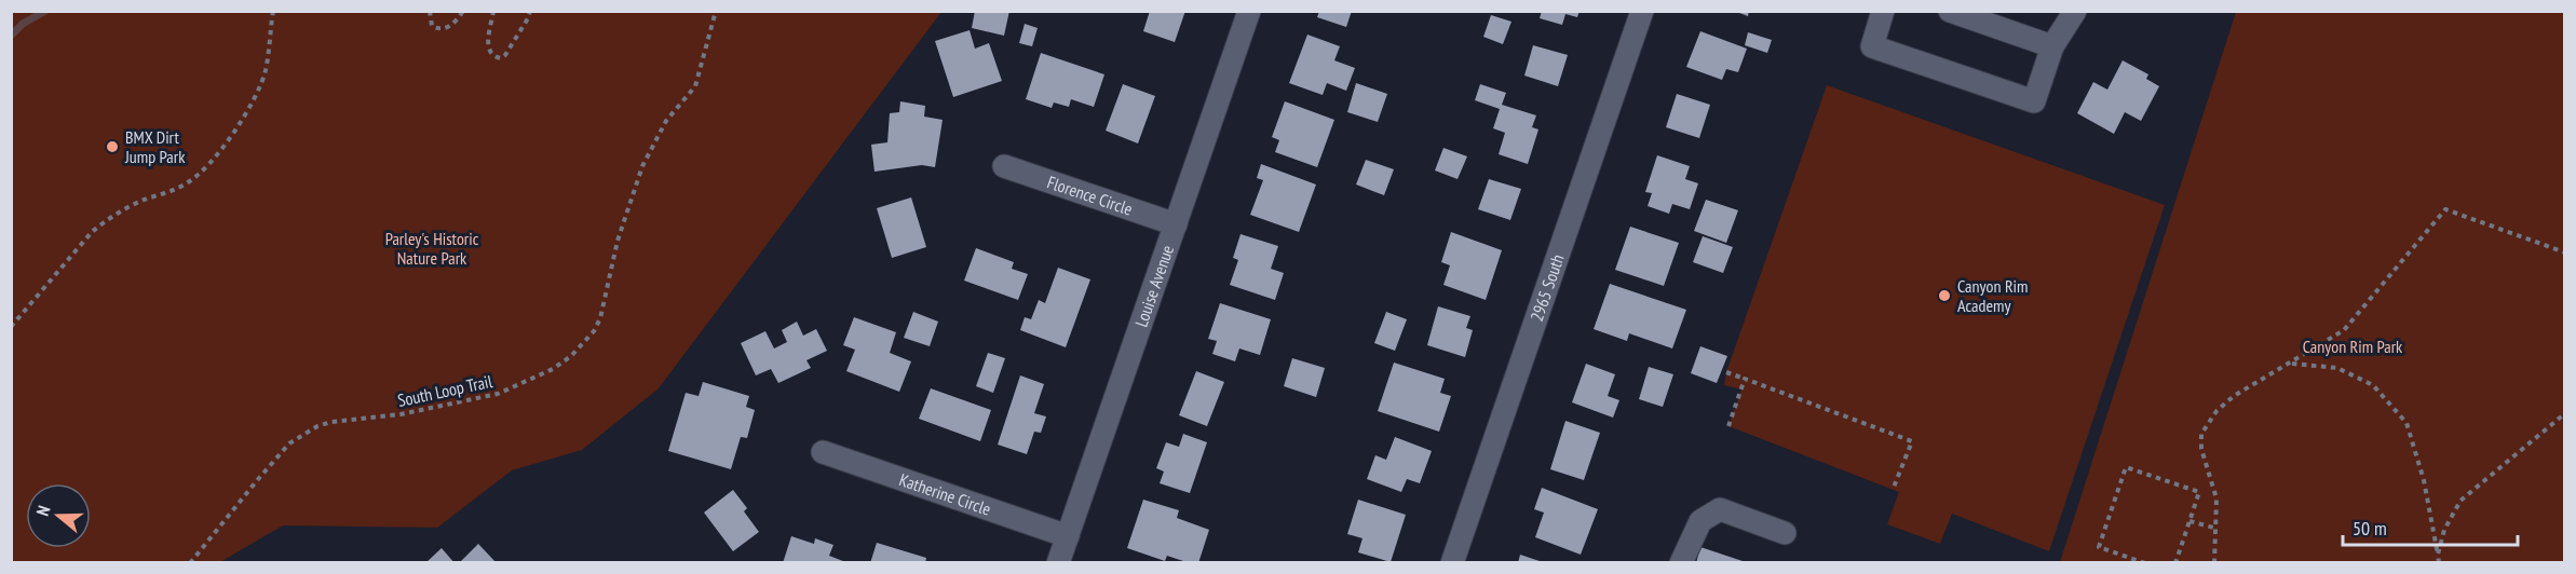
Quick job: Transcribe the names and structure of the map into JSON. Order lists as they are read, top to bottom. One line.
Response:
{"streets":{"street":["Florence Circle","Louise Avenue","2965 South","Katherine Circle"],"path":["South Loop Trail"]},"crossings":[["Florence Circle","Louise Avenue"],["Louise Avenue","Katherine Circle"]],"parks":["Parley's Historic Nature Park","Canyon Rim Park"],"places":["BMX Dirt Jump Park","Canyon Rim Academy"],"scale_bar":"50 m","north":"left"}
